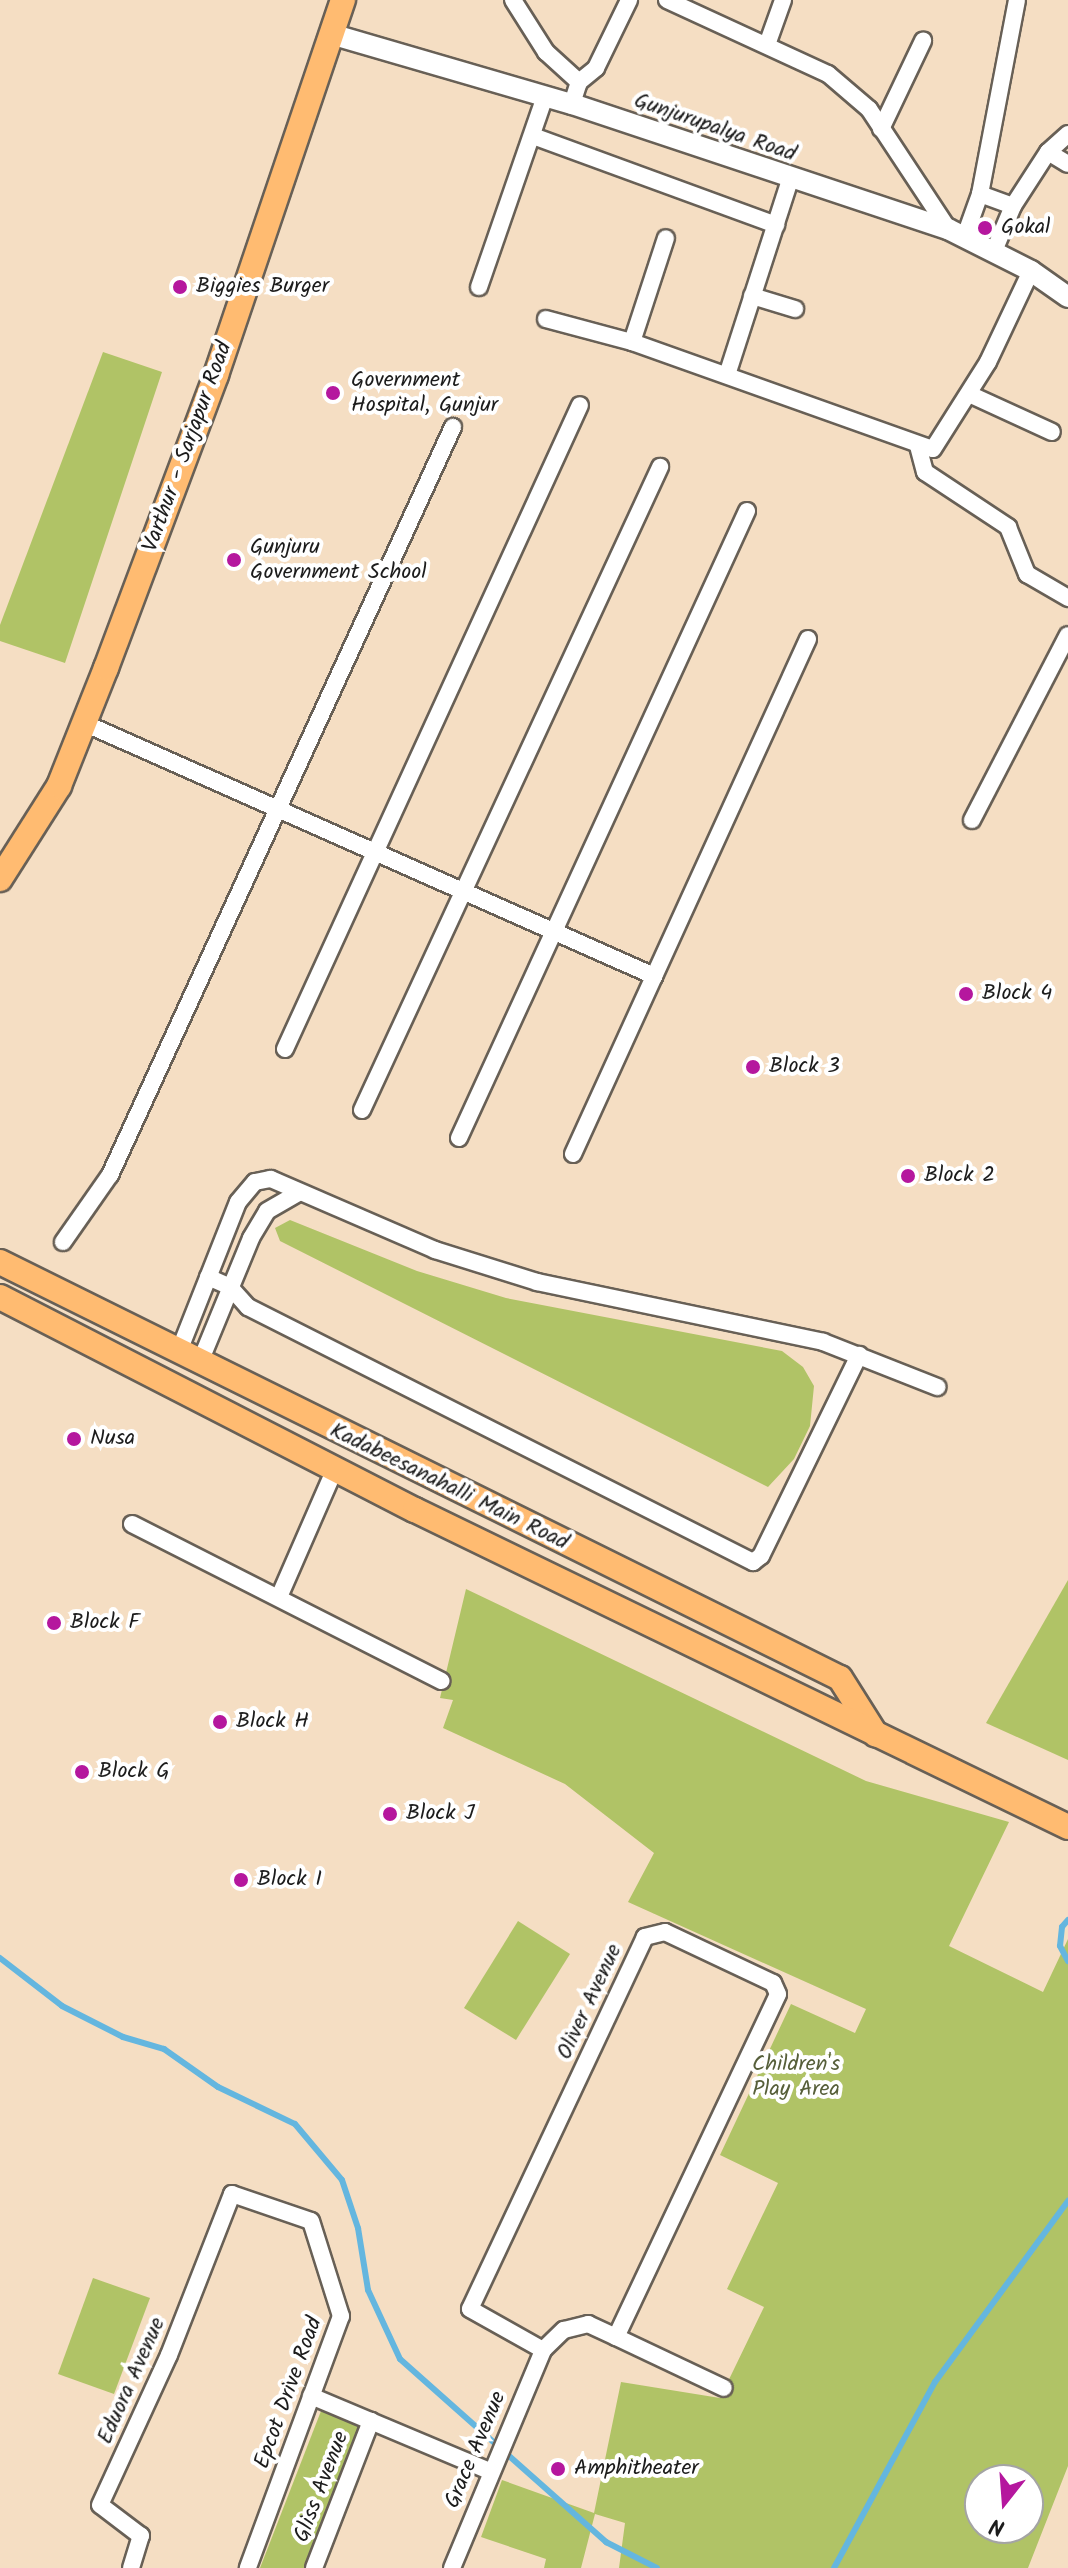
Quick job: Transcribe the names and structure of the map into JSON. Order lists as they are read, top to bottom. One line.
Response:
{"streets":{"main road":["Varthur - Sarjapur Road","Kadabeesanahalli Main Road"],"street":["Gunjurupalya Road","Oliver Avenue","Eduora Avenue","Epcot Drive Road","Grace Avenue","Gliss Avenue"]},"crossings":[["Gunjurupalya Road","Varthur - Sarjapur Road"],["Oliver Avenue","Grace Avenue"],["Eduora Avenue","Epcot Drive Road"]],"parks":["Children's Play Area"],"places":["Gokal","Biggies Burger","Government Hospital, Gunjur","Gunjuru Government School","Block 4","Block 3","Block 2","Nusa","Block F","Block H","Block G","Block J","Block I","Amphitheater"],"north":"bottom"}
